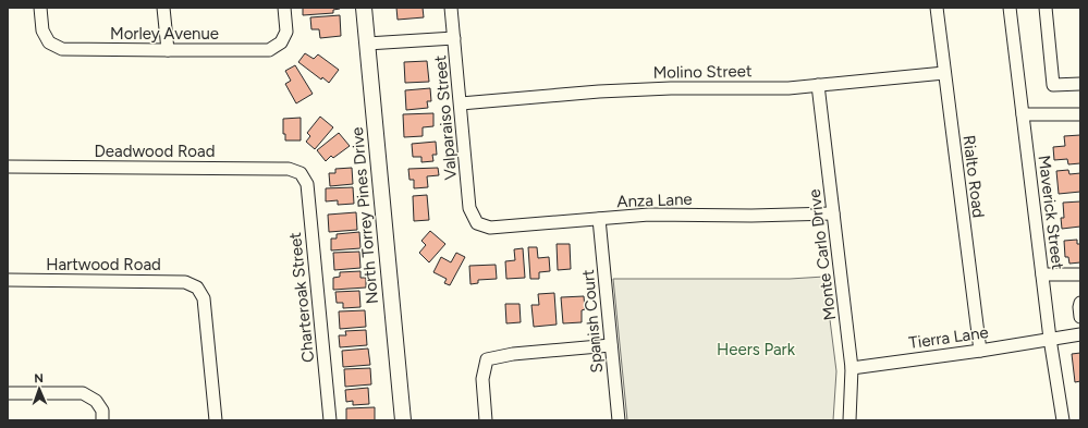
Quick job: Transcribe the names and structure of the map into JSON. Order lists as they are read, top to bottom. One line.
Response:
{"streets":{"main road":["North Torrey Pines Drive"],"street":["Morley Avenue","Molino Street","Valparaiso Street","Deadwood Road","Rialto Road","Anza Lane","Maverick Street","Monte Carlo Drive","Hartwood Road","Charteroak Street","Spanish Court","Tierra Lane"]},"crossings":[["Molino Street","Valparaiso Street"],["Molino Street","Rialto Road"],["Molino Street","Monte Carlo Drive"],["Valparaiso Street","Anza Lane"],["Deadwood Road","Charteroak Street"],["Rialto Road","Tierra Lane"],["Anza Lane","Monte Carlo Drive"],["Anza Lane","Spanish Court"],["Maverick Street","Tierra Lane"],["Monte Carlo Drive","Tierra Lane"]],"parks":["Heers Park"],"north":"top"}
